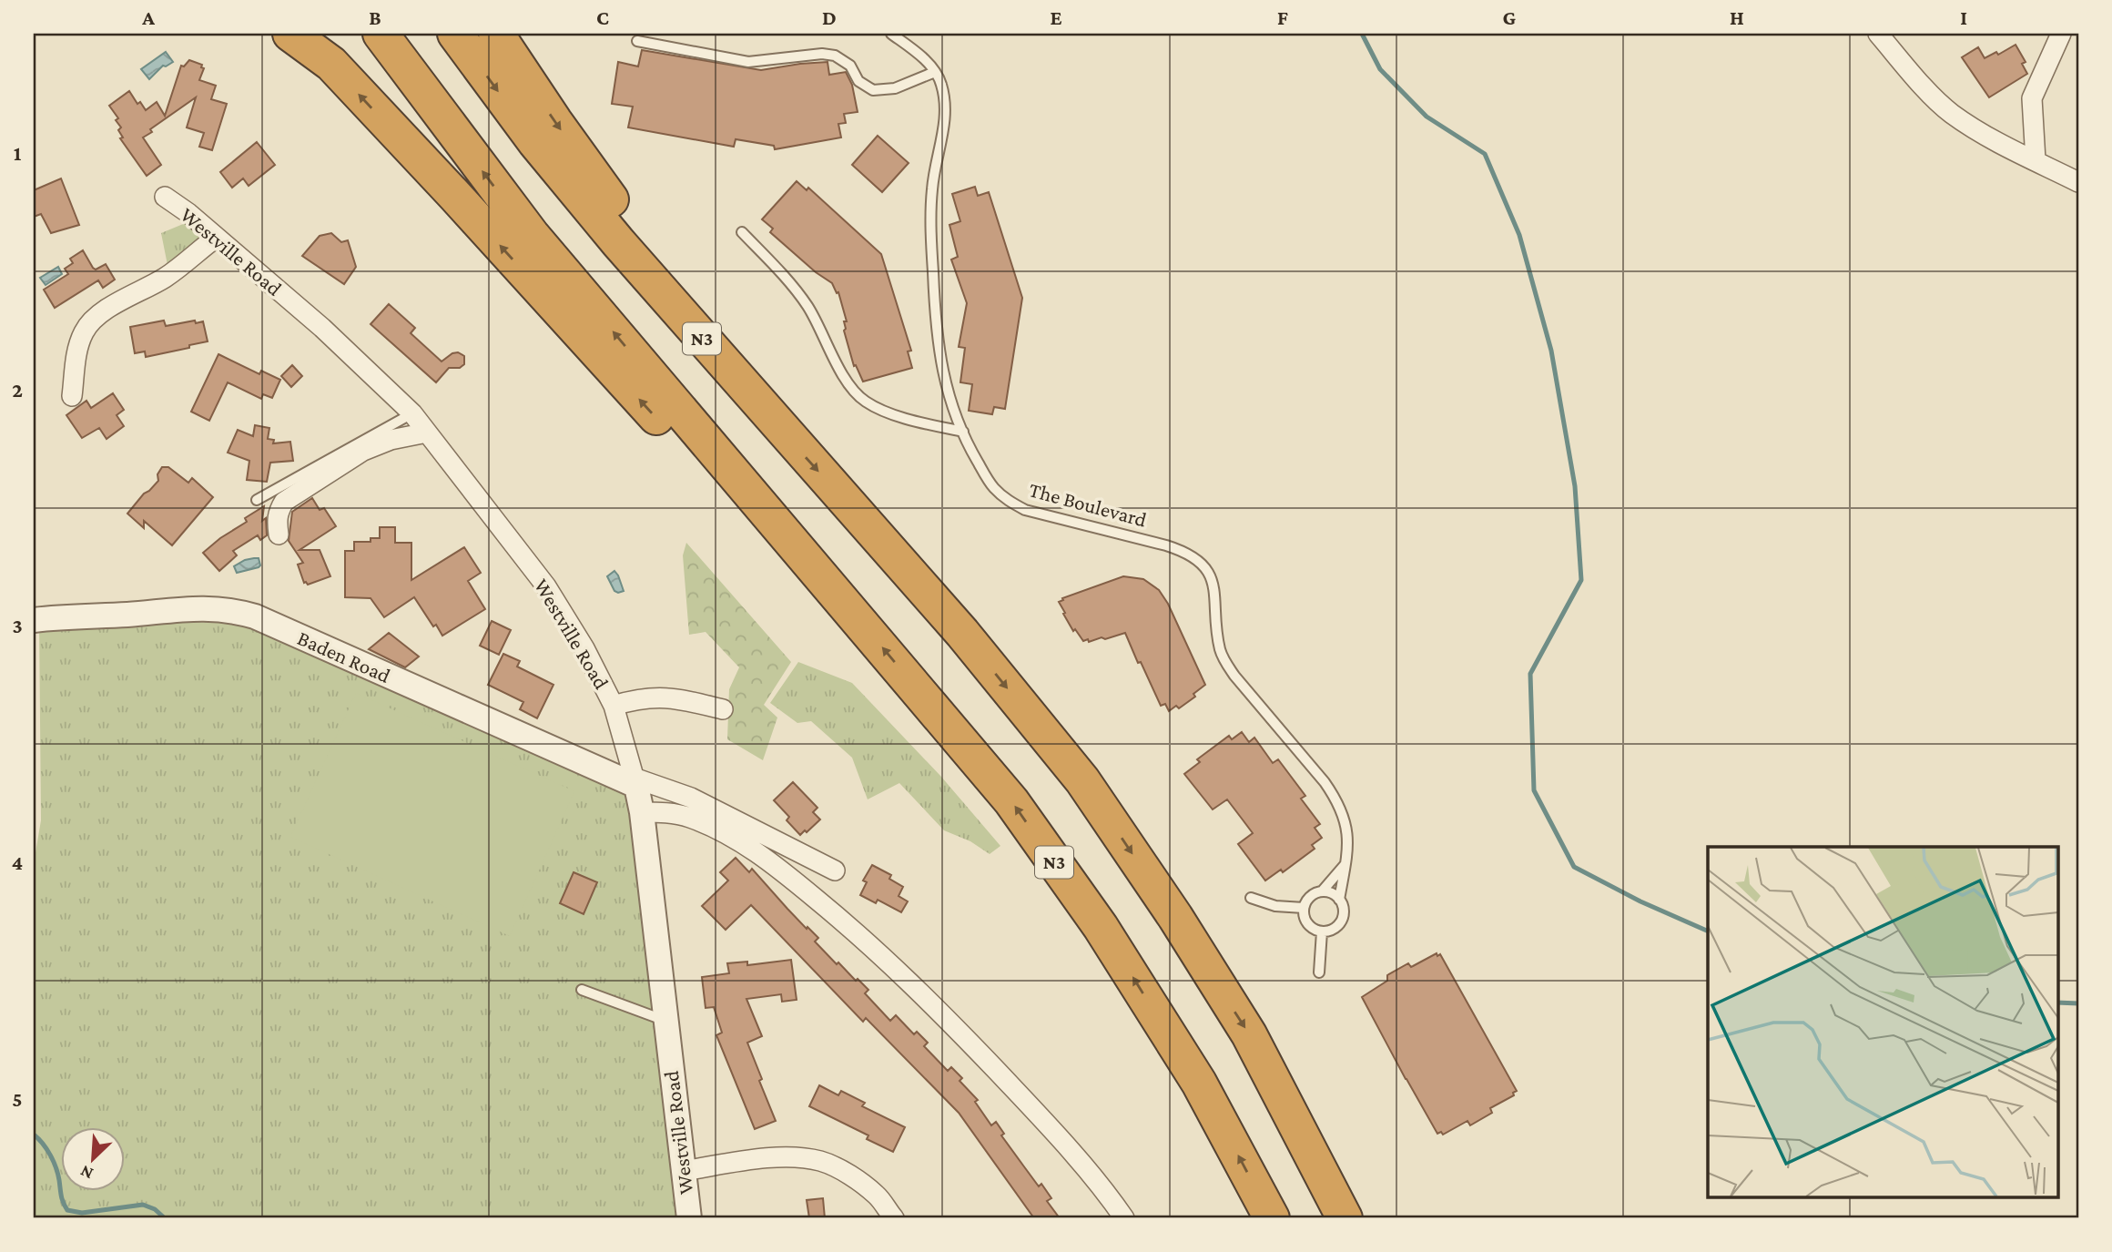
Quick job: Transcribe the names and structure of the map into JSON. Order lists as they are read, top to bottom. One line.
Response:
{"streets":{"highway":["N3"],"street":["Westville Road","Baden Road"],"lane":["The Boulevard"]},"crossings":[["Westville Road","Baden Road"]],"north":"bottom left","grid":{"columns":["A","B","C","D","E","F","G","H","I"],"rows":["1","2","3","4","5"]}}
